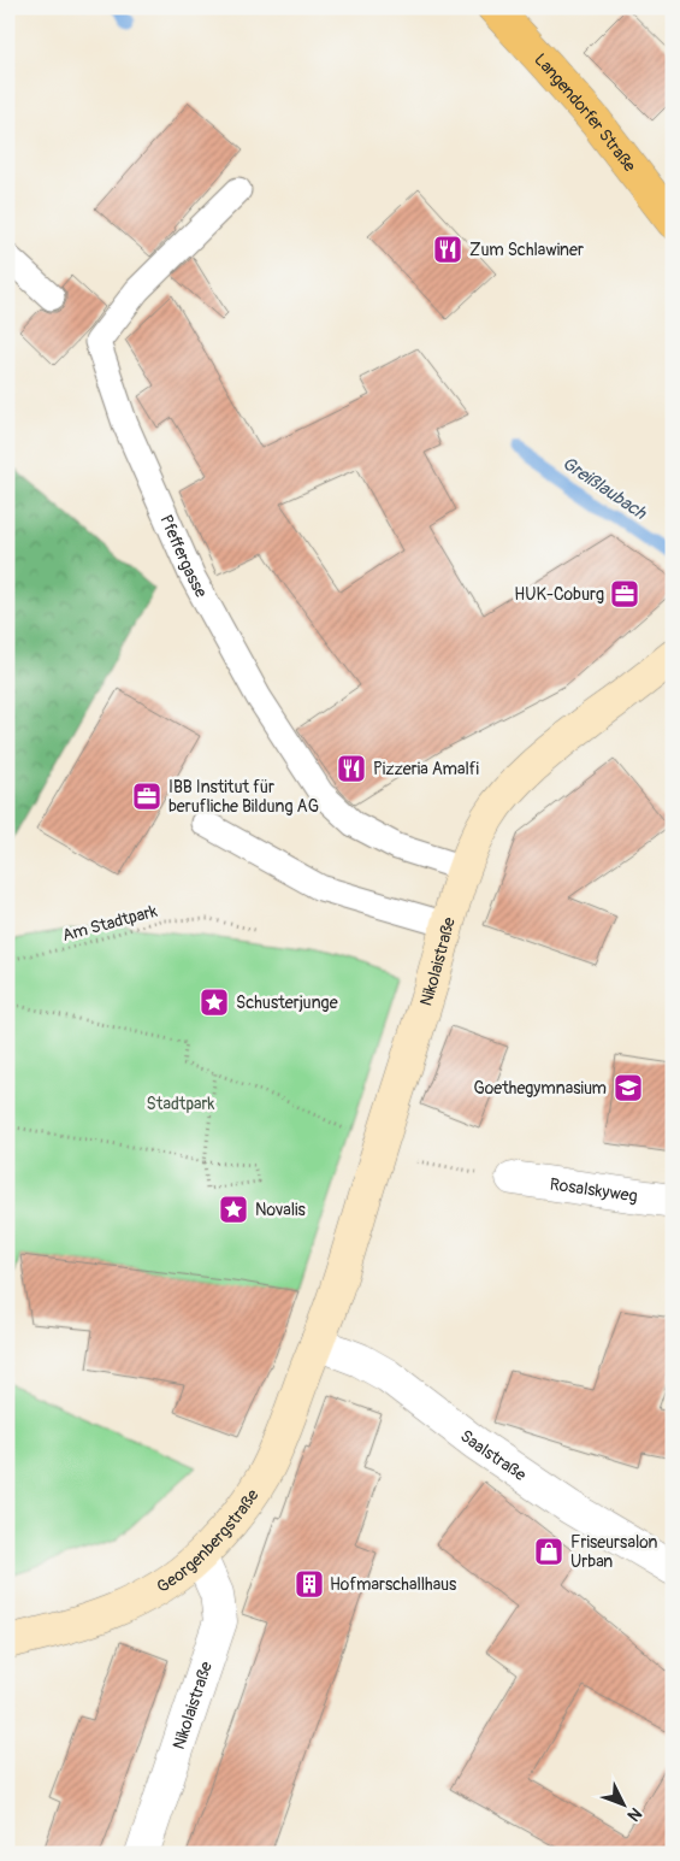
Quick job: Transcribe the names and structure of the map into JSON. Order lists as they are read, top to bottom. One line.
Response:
{"streets":{"main road":["Langendorfer Straße","Nikolaistraße","Georgenbergstraße"],"street":["Rosalskyweg","Saalstraße"],"lane":["Pfeffergasse"],"path":["Am Stadtpark"]},"crossings":[["Pfeffergasse","Nikolaistraße"],["Nikolaistraße","Saalstraße"],["Nikolaistraße","Georgenbergstraße"],["Saalstraße","Georgenbergstraße"]],"water":["Greißlaubach"],"parks":["Stadtpark"],"places":{"restaurant":["Zum Schlawiner","Pizzeria Amalfi"],"office":["HUK-Coburg","IBB Institut für berufliche Bildung AG"],"place":["Schusterjunge","Novalis"],"school or university":["Goethegymnasium"],"shop":["Friseursalon Urban"],"building":["Hofmarschallhaus"]},"north":"bottom right"}
